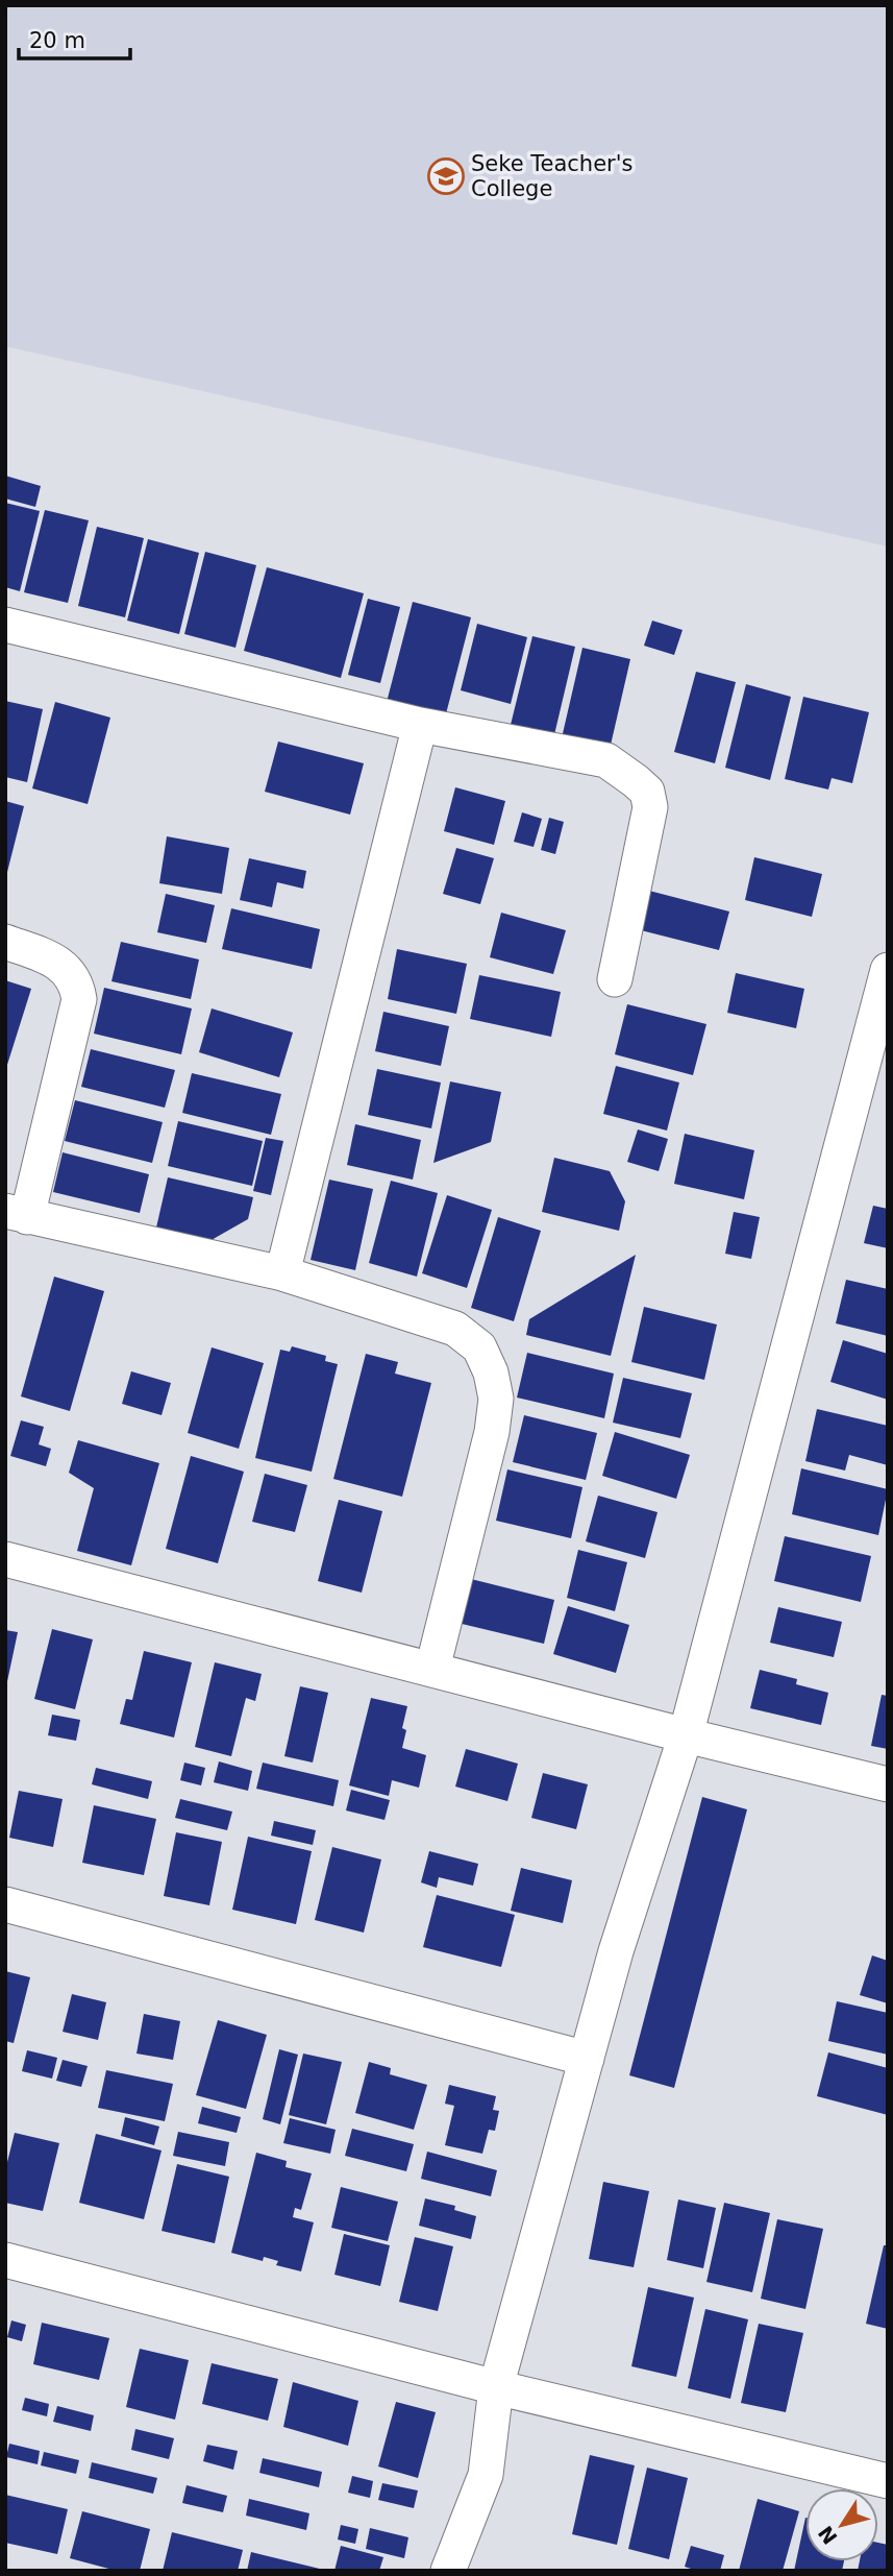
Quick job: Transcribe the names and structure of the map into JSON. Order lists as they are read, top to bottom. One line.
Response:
{"places":{"school or university":["Seke Teacher's College"]},"scale_bar":"20 m","north":"bottom left"}
